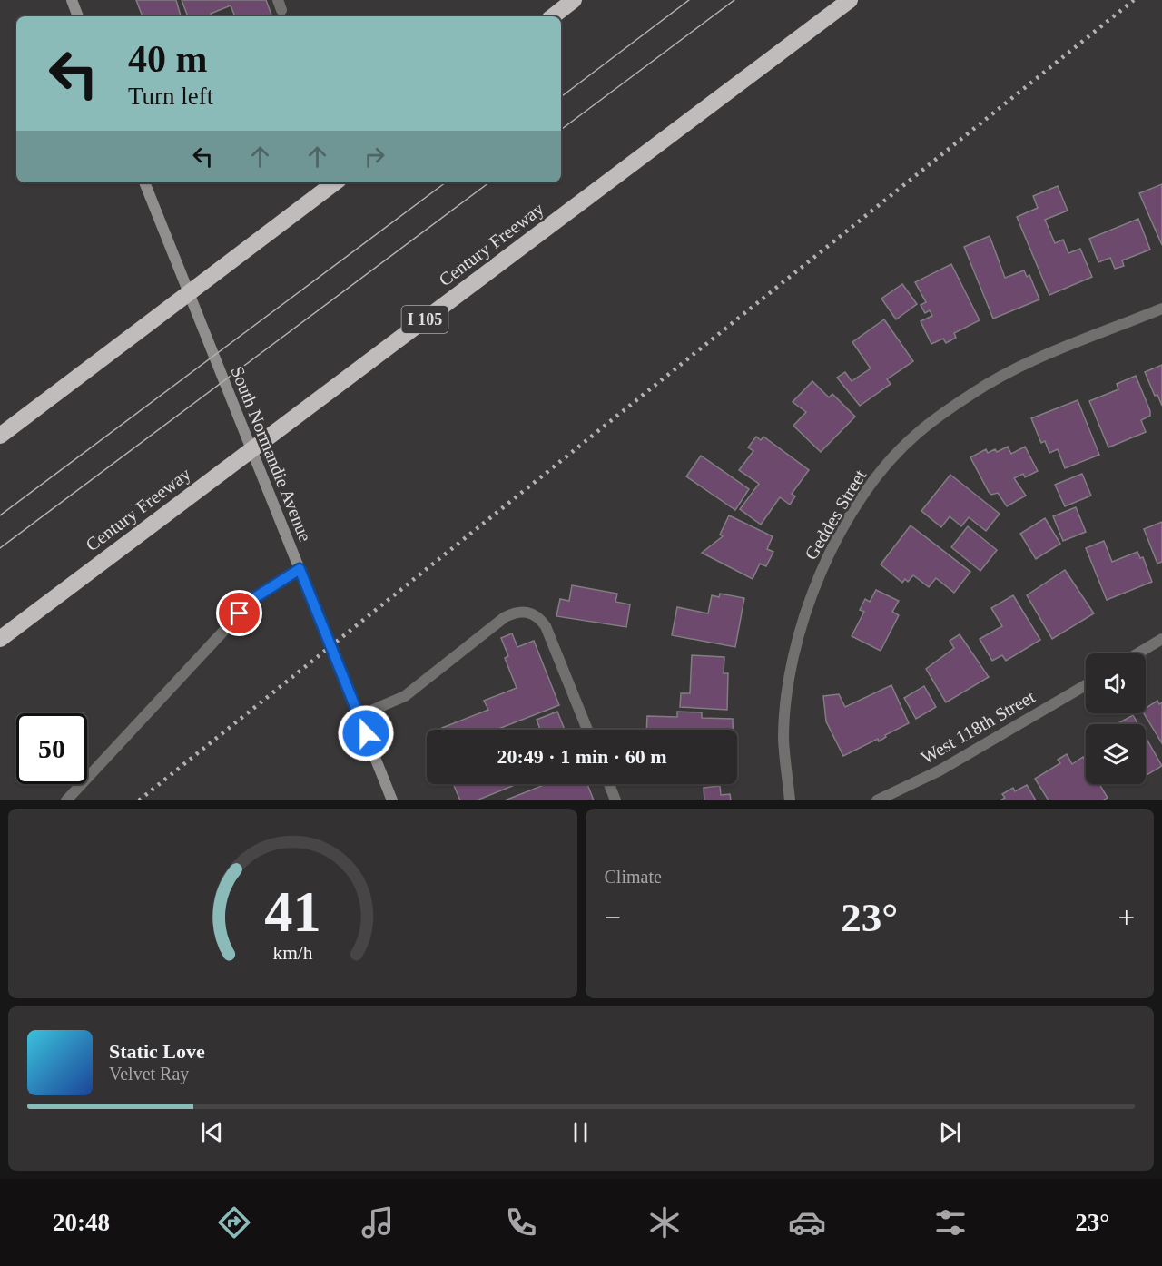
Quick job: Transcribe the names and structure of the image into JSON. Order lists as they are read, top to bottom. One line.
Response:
{"streets":{"highway":["Century Freeway","I 105"],"main road":["South Normandie Avenue"],"street":["Geddes Street","West 118th Street"]},"page":{"turn":["40 m","Turn left"],"limit":"50","trip":"20:49 · 1 min · 60 m","tile":"Climate","heat":["−","23°","+"],"song":["Static Love","Velvet Ray"],"tabs":["20:48","23°"],"gauge":["41","km/h"]}}
